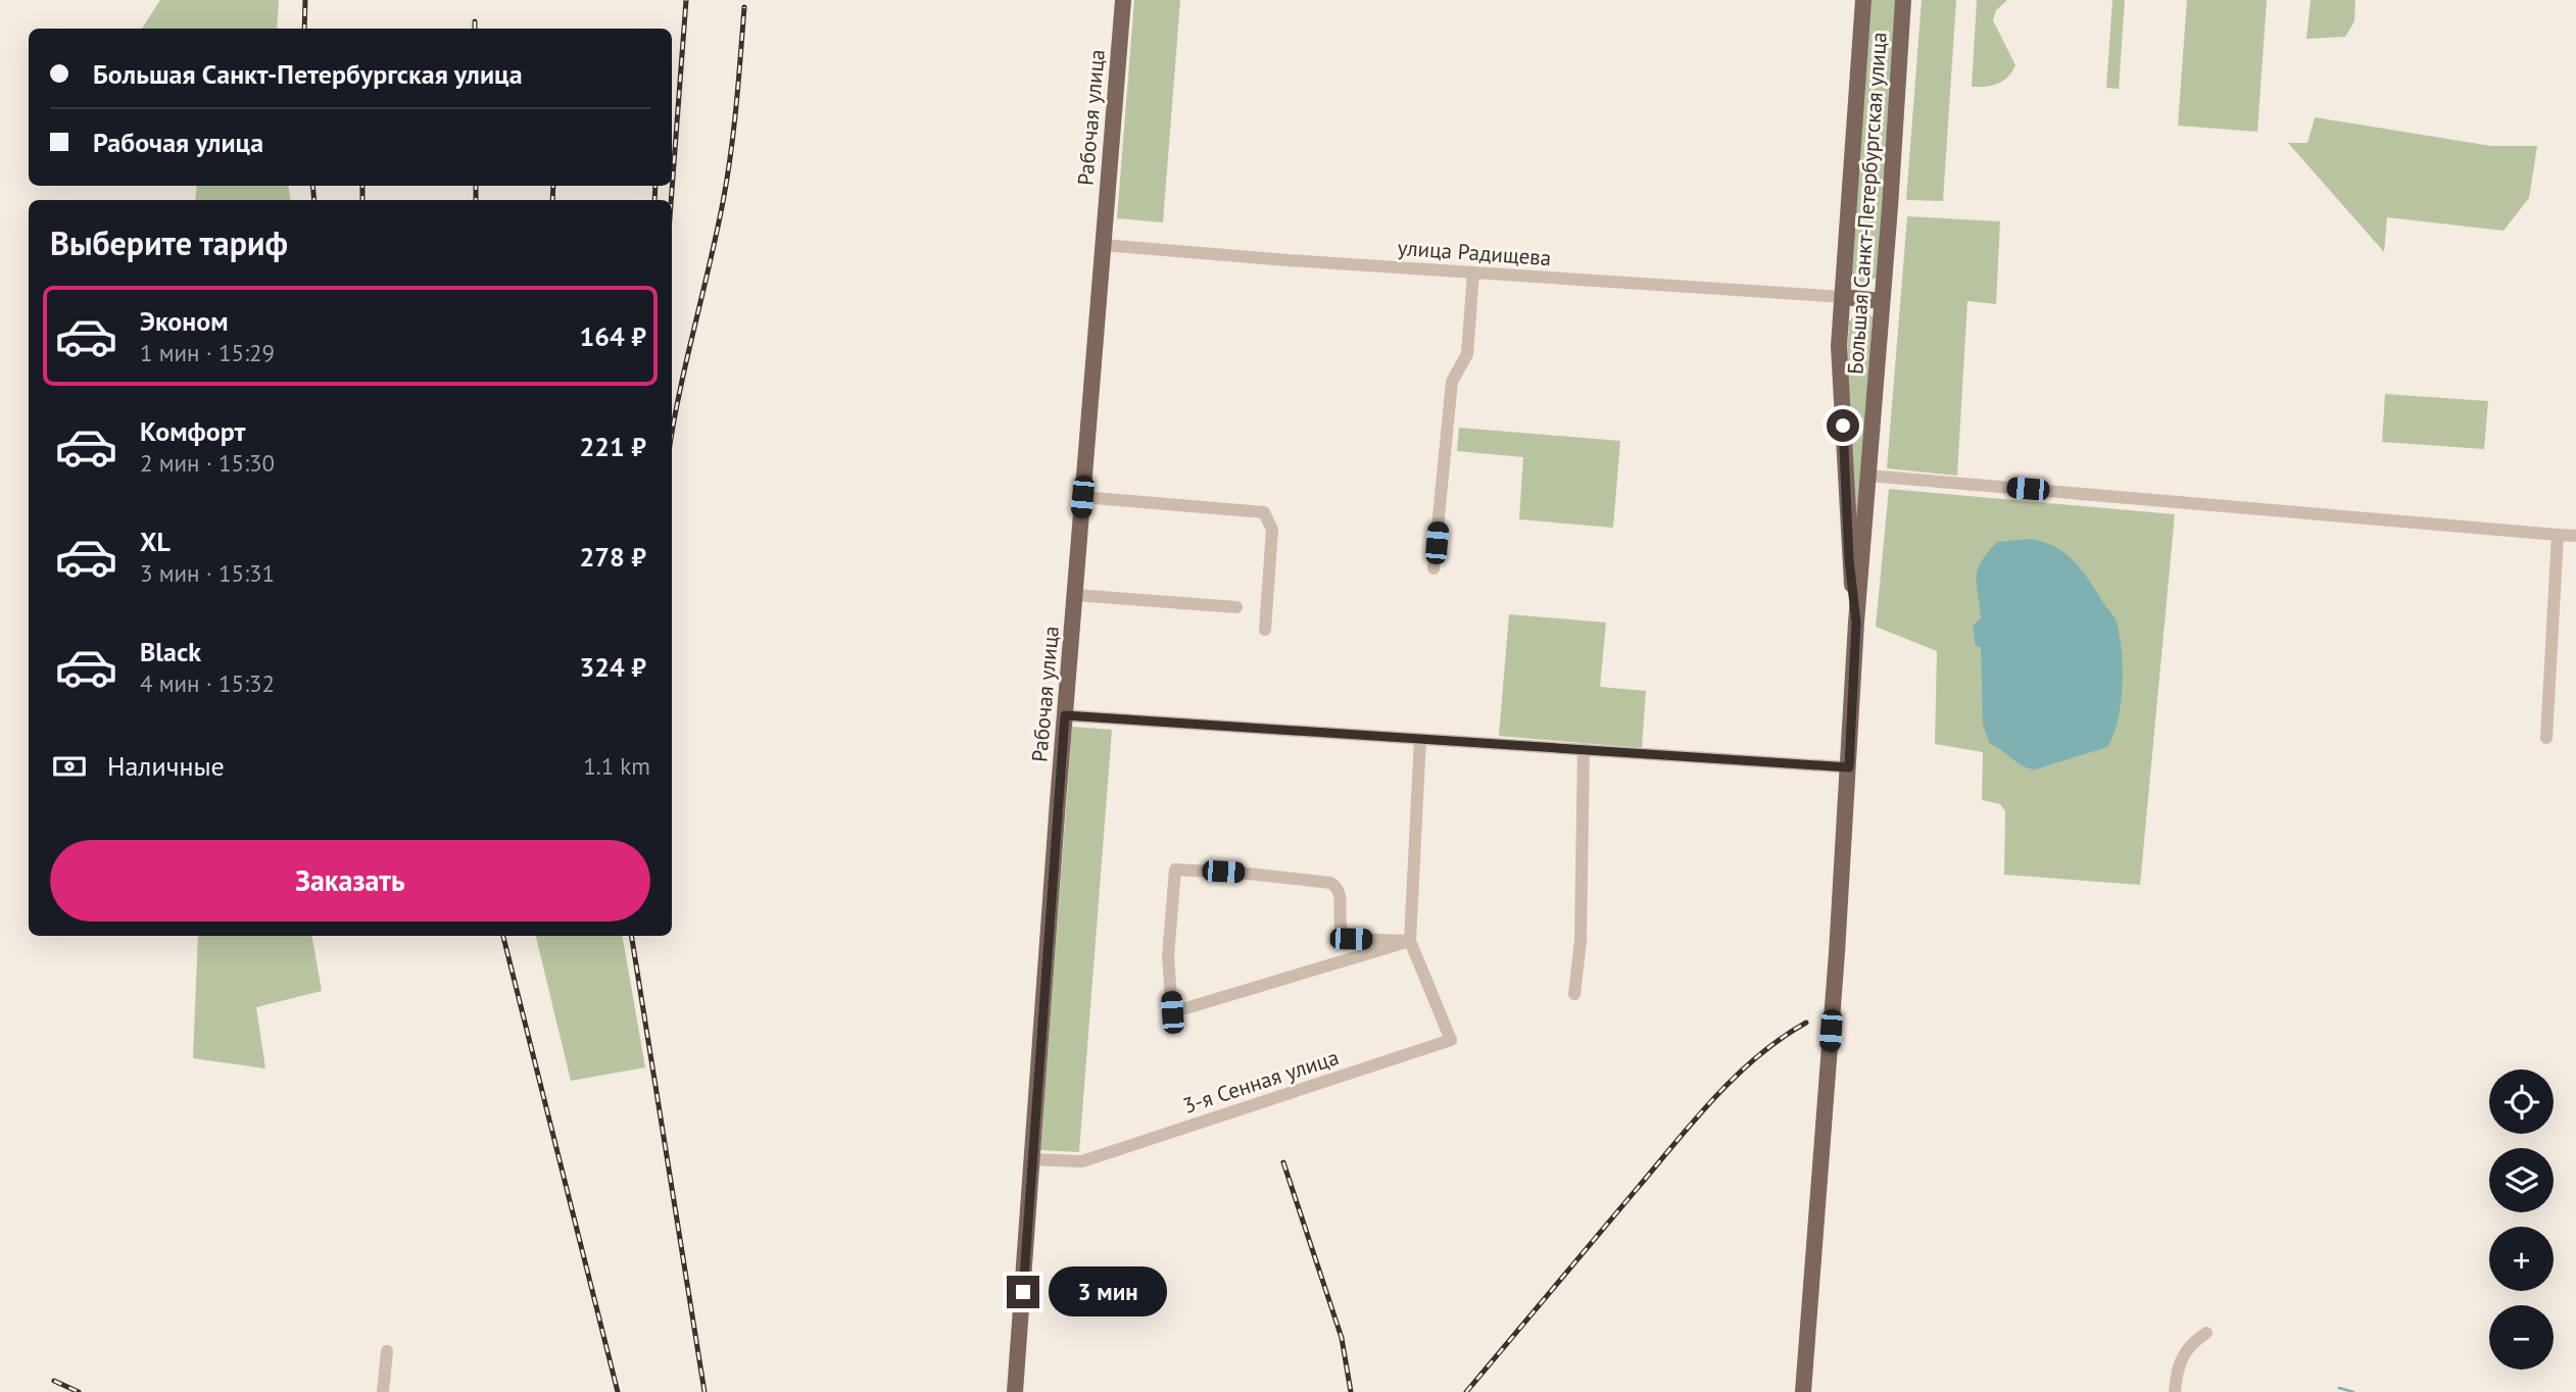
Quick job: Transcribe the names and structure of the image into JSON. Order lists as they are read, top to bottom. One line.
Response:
{"streets":{"main road":["Рабочая улица","Большая Санкт-Петербургская улица"],"street":["улица Радищева","3-я Сенная улица"]},"crossings":[["Рабочая улица","улица Радищева"],["Рабочая улица","3-я Сенная улица"],["Большая Санкт-Петербургская улица","улица Радищева"]],"page":{"banner":["Большая Санкт-Петербургская улица","Рабочая улица"],"heading":"Выберите тариф","list":[{"name":"Эконом","note":"1 мин · 15:29","value":"164 ₽"},{"name":"Комфорт","note":"2 мин · 15:30","value":"221 ₽"},{"name":"XL","note":"3 мин · 15:31","value":"278 ₽"},{"name":"Black","note":"4 мин · 15:32","value":"324 ₽"}],"pay":["Наличные","1.1 km"],"buttons":"Заказать","map_buttons":["+","−"],"bubble":"3 мин"}}
